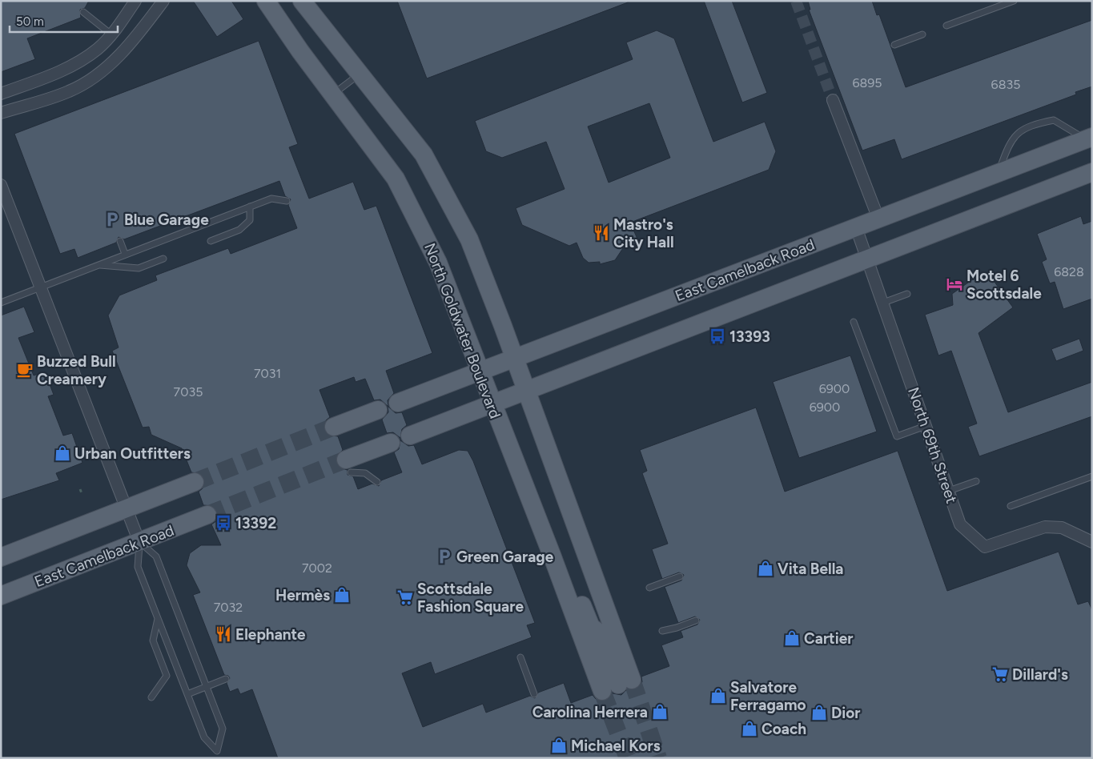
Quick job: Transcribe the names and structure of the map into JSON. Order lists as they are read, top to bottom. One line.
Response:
{"streets":{"main road":["East Camelback Road","North Goldwater Boulevard"],"street":["North 69th Street"]},"crossings":[["East Camelback Road","North Goldwater Boulevard"],["East Camelback Road","North 69th Street"]],"places":{"parking":["Blue Garage","Green Garage"],"restaurant":["Mastro's City Hall","Elephante"],"hotel":["Motel 6 Scottsdale"],"bus stop":["13393","13392"],"cafe":["Buzzed Bull Creamery"],"shop":["Urban Outfitters","Vita Bella","Hermès","Cartier","Salvatore Ferragamo","Carolina Herrera","Dior","Coach","Michael Kors"],"supermarket":["Scottsdale Fashion Square","Dillard's"]},"house_numbers":["6895","6835","6828","7031","6900","7035","6900","7002","7032"],"scale_bar":"50 m"}
